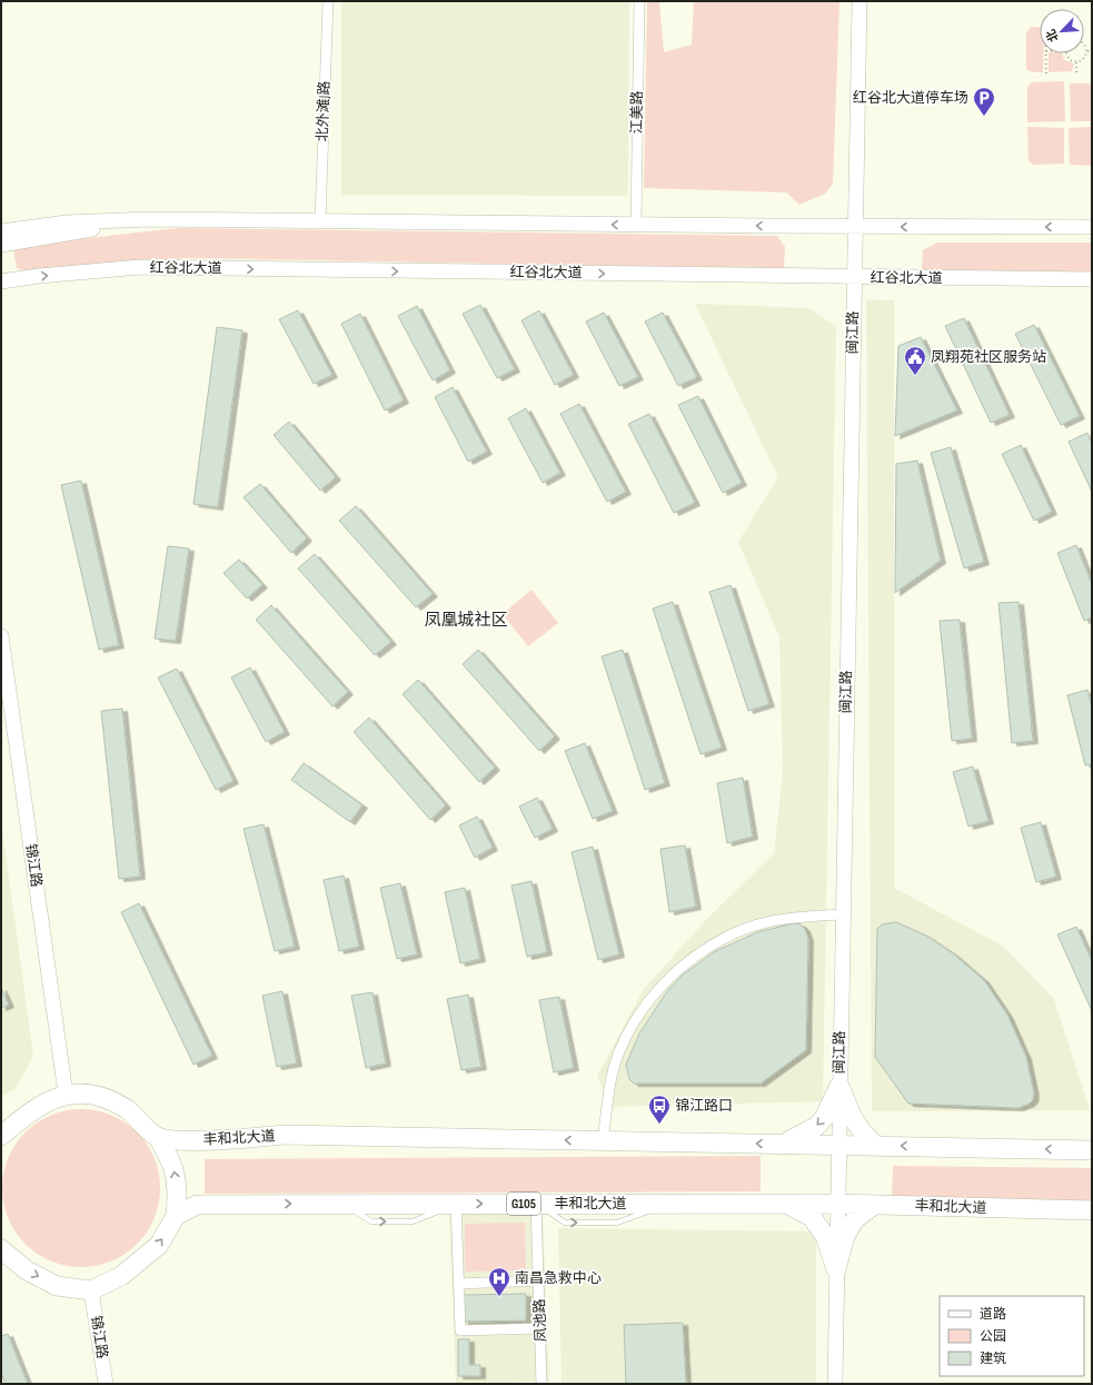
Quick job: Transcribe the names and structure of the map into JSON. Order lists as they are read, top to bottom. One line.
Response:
{"streets":{"highway":["丰和北大道","G105"],"main road":["红谷北大道","闽江路","锦江路"],"street":["北外滩J路","江美路","凤池路"]},"crossings":[["红谷北大道","闽江路"],["闽江路","丰和北大道"],["锦江路","丰和北大道"],["丰和北大道","凤池路"]],"districts":["凤凰城社区"],"places":{"parking":["红谷北大道停车场"],"public building":["凤翔苑社区服务站"],"bus stop":["锦江路口"],"hospital":["南昌急救中心"]},"legend":["道路","公园","建筑"],"north":"bottom left"}
